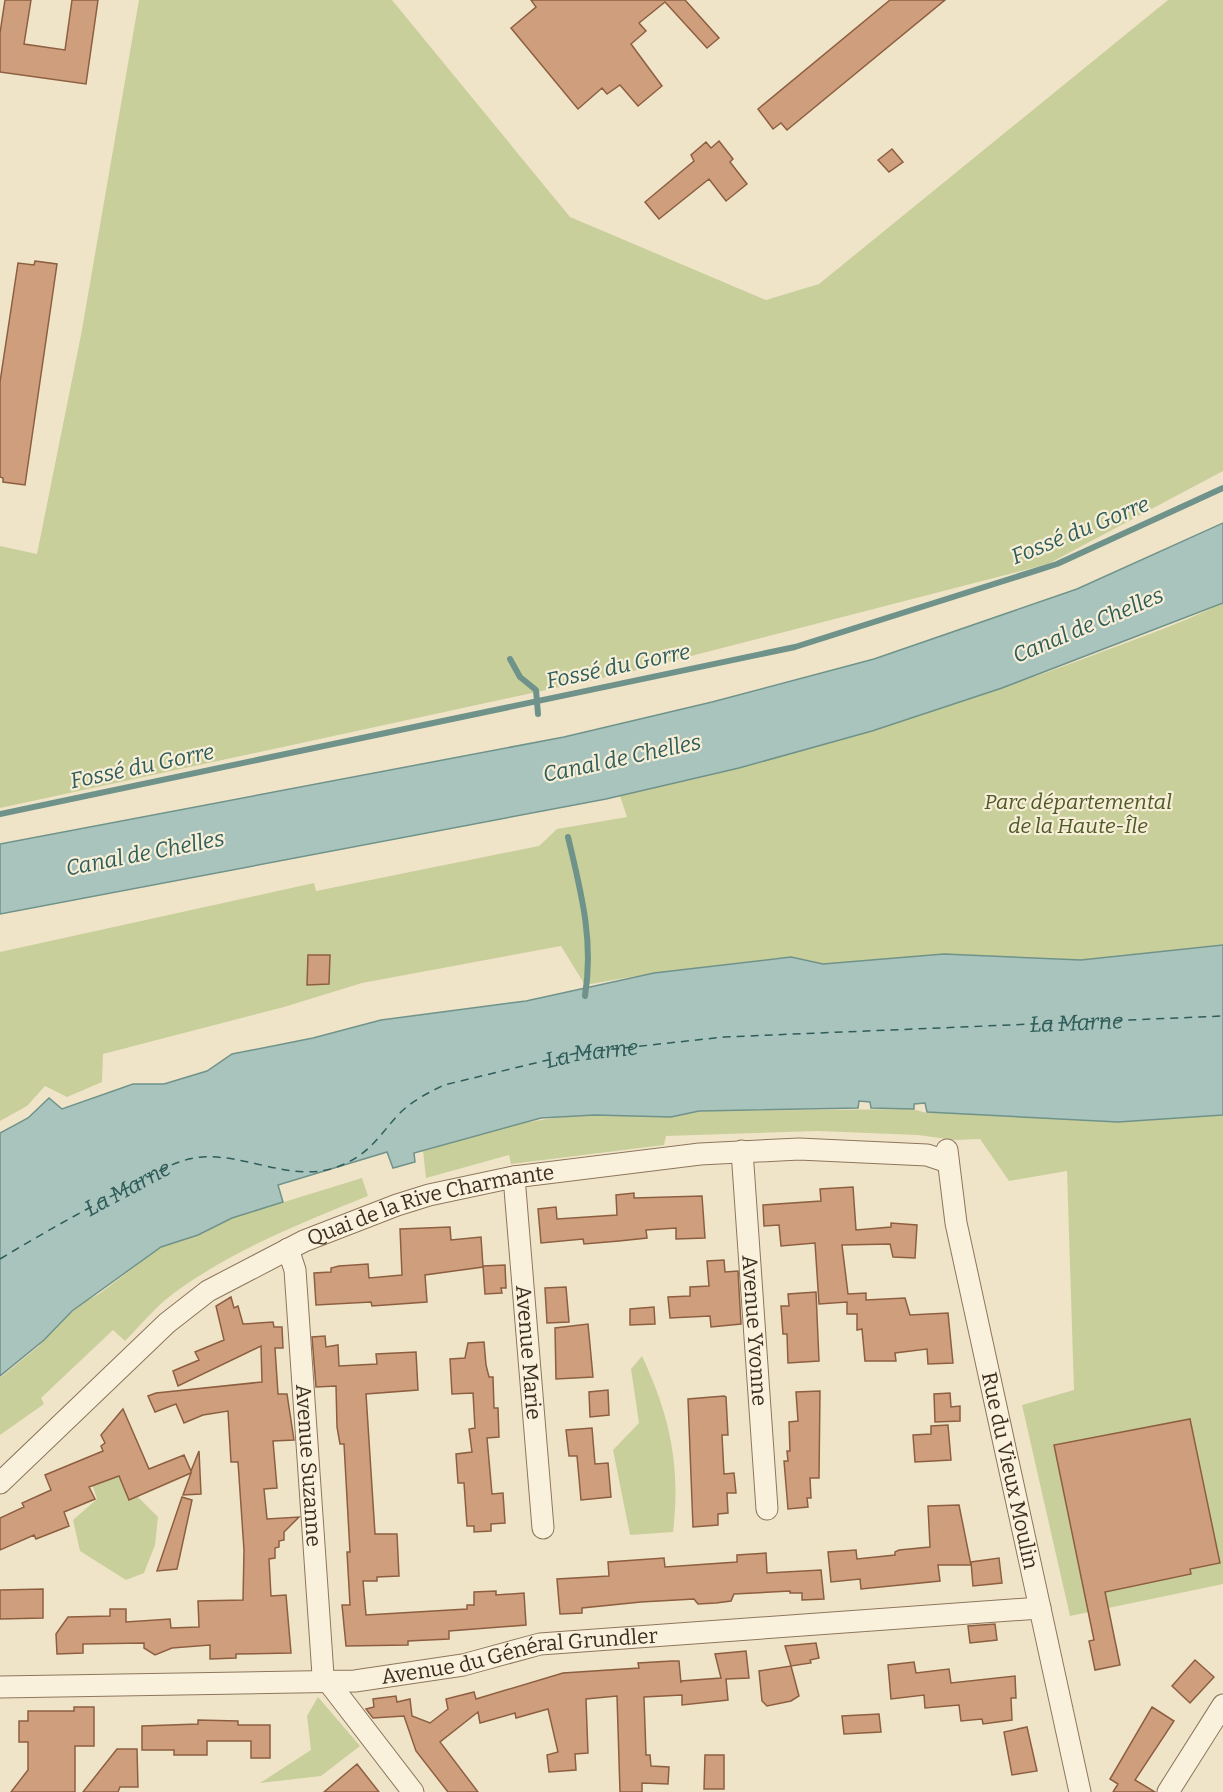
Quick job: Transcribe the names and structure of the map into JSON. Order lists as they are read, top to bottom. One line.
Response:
{"streets":{"street":["Quai de la Rive Charmante","Avenue Yvonne","Avenue Marie","Avenue Suzanne","Rue du Vieux Moulin","Avenue du Général Grundler"]},"crossings":[["Quai de la Rive Charmante","Avenue Yvonne"],["Quai de la Rive Charmante","Avenue Marie"],["Quai de la Rive Charmante","Avenue Suzanne"],["Quai de la Rive Charmante","Rue du Vieux Moulin"],["Avenue Suzanne","Avenue du Général Grundler"],["Rue du Vieux Moulin","Avenue du Général Grundler"]],"water":["Fossé du Gorre","Canal de Chelles","La Marne"],"parks":["Parc départemental de la Haute-Île"]}
